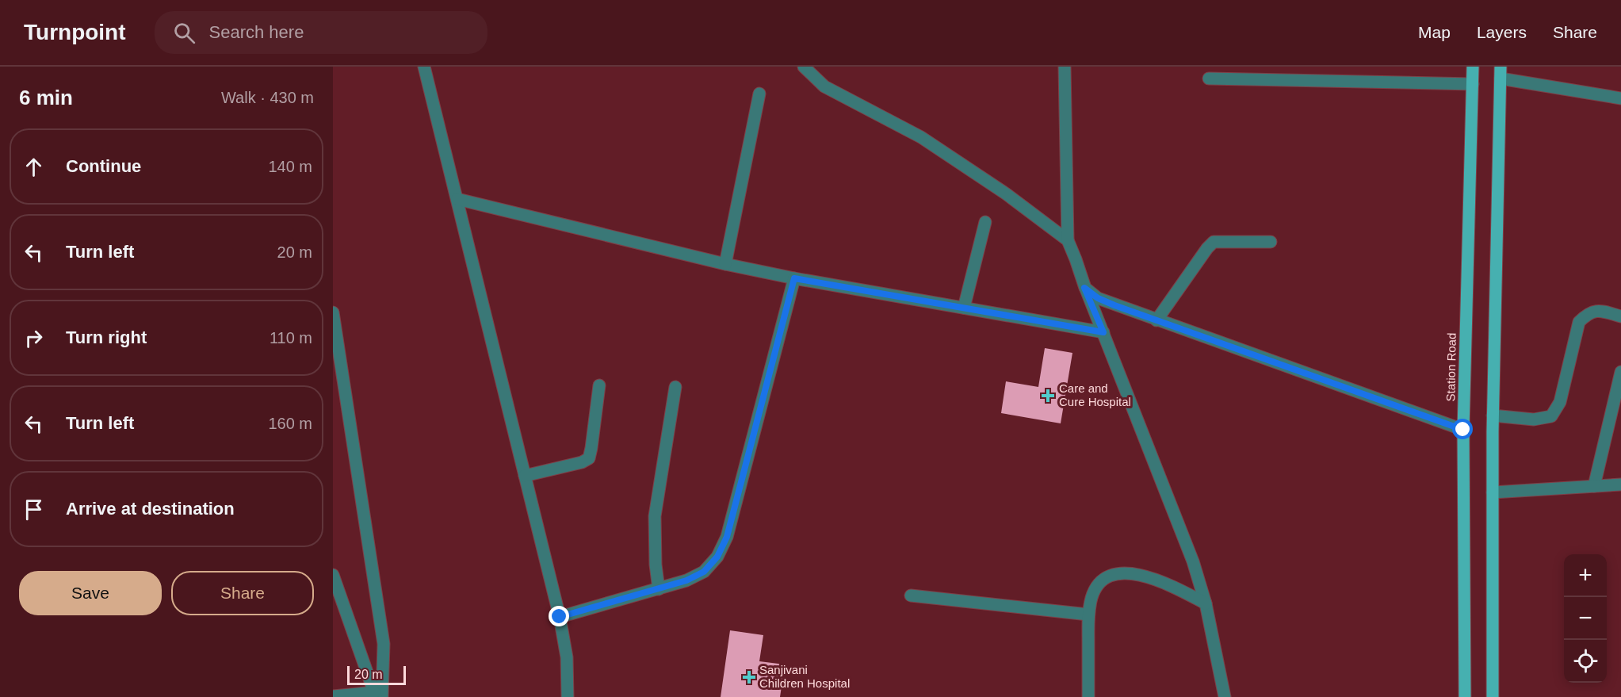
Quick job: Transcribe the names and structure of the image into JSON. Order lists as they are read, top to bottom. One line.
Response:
{"streets":{"main road":["Station Road"]},"places":{"health":["Care and Cure Hospital","Sanjivani Children Hospital"]},"scale_bar":"20 m","page":{"header":"Turnpoint","search":"Search here","nav":["Map","Layers","Share"],"heading":["6 min","Walk · 430 m"],"list":[["Continue","140 m"],["Turn left","20 m"],["Turn right","110 m"],["Turn left","160 m"],"Arrive at destination"],"map_buttons":["+","−"],"buttons":["Save","Share"],"scale":"20 m"}}
